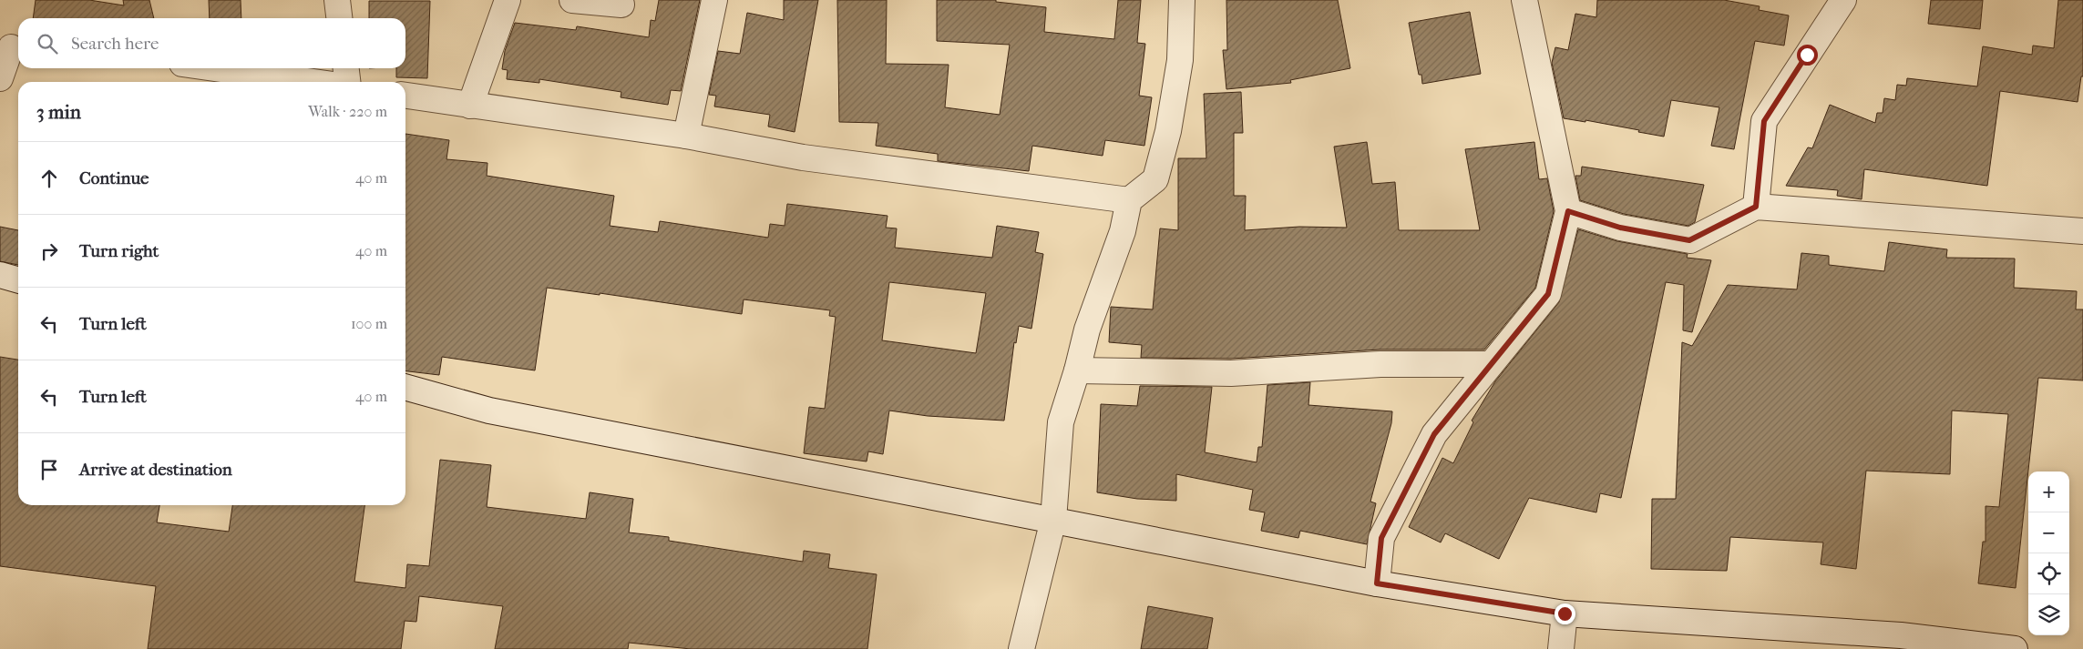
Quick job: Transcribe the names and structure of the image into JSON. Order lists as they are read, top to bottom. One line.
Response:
{"page":{"search":"Search here","heading":["3 min","Walk · 220 m"],"list":[["Continue","40 m"],["Turn right","40 m"],["Turn left","100 m"],["Turn left","40 m"],"Arrive at destination"],"map_buttons":["+","−"]}}
